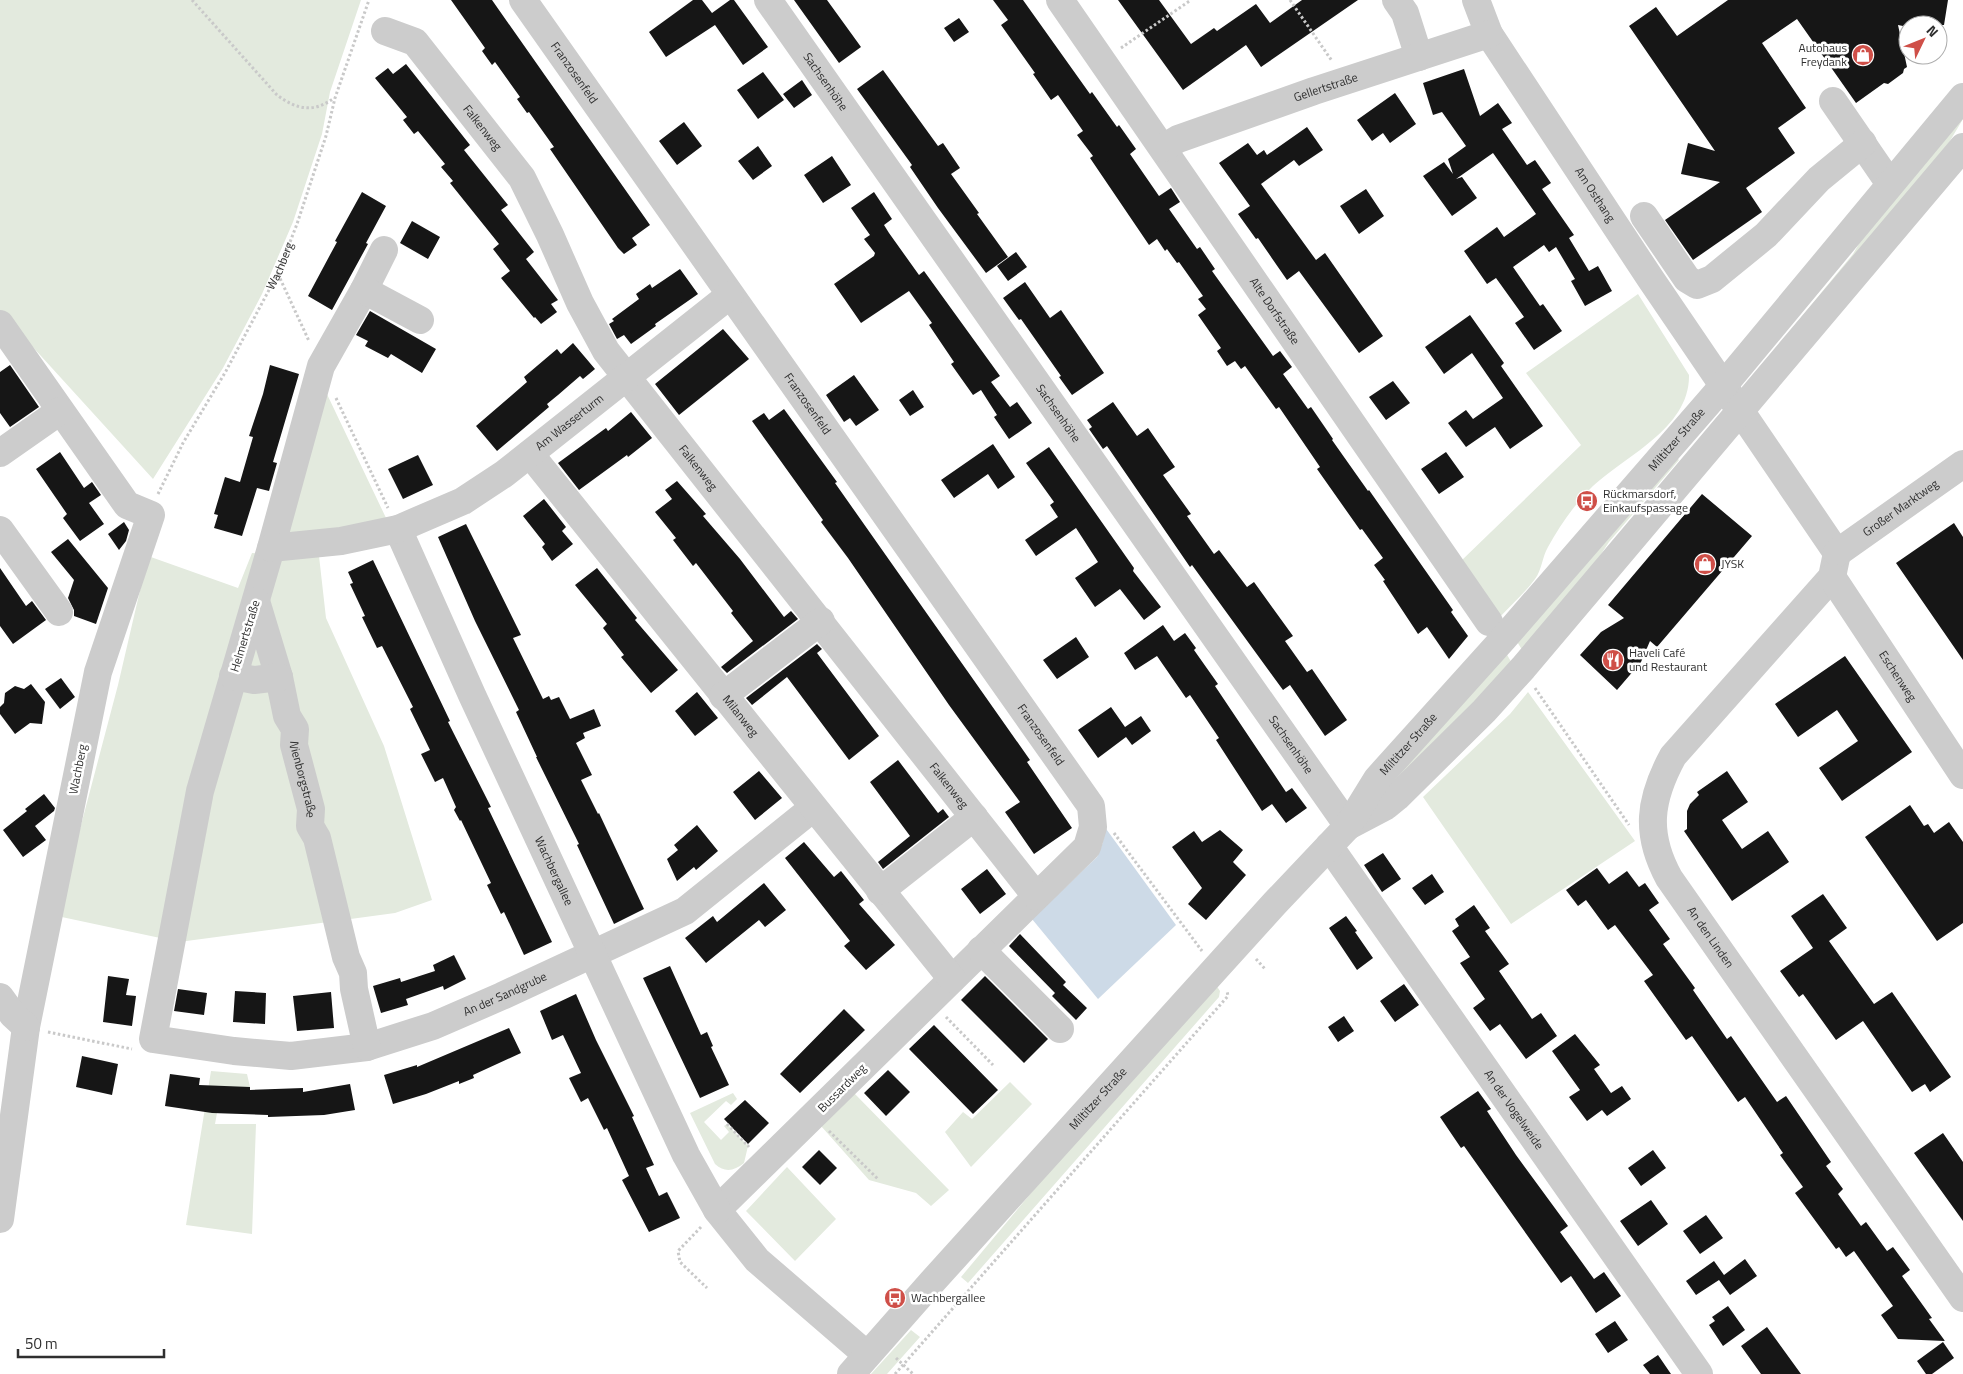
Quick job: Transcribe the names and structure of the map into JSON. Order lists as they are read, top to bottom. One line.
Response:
{"streets":{"street":["Franzosenfeld","Sachsenhöhe","Gellertstraße","Falkenweg","Am Osthang","Wachberg","Alte Dorfstraße","Am Wasserturm","Miltitzer Straße","Großer Marktweg","Helmertstraße","Eschenweg","Milanweg","Nienborgstraße","Wachbergallee","An den Linden","An der Sandgrube","Bussardweg","An der Vogelweide"]},"crossings":[["Franzosenfeld","Am Wasserturm"],["Franzosenfeld","Bussardweg"],["Sachsenhöhe","Miltitzer Straße"],["Gellertstraße","Am Osthang"],["Gellertstraße","Alte Dorfstraße"],["Falkenweg","Am Wasserturm"],["Falkenweg","Bussardweg"],["Am Osthang","Miltitzer Straße"],["Am Osthang","Eschenweg"],["Am Wasserturm","Helmertstraße"],["Am Wasserturm","Milanweg"],["Am Wasserturm","Wachbergallee"],["Miltitzer Straße","Eschenweg"],["Miltitzer Straße","An der Vogelweide"],["Großer Marktweg","Eschenweg"],["Großer Marktweg","An den Linden"],["Helmertstraße","Nienborgstraße"],["Helmertstraße","An der Sandgrube"],["Eschenweg","An den Linden"],["Milanweg","An der Sandgrube"],["Milanweg","Bussardweg"],["Nienborgstraße","An der Sandgrube"],["Wachbergallee","An der Sandgrube"],["Wachbergallee","Bussardweg"]],"places":{"shop":["Autohaus Freydank","JYSK"],"bus stop":["Rückmarsdorf, Einkaufspassage","Wachbergallee"],"restaurant":["Haveli Café und Restaurant"]},"scale_bar":"50 m","north":"top right"}
